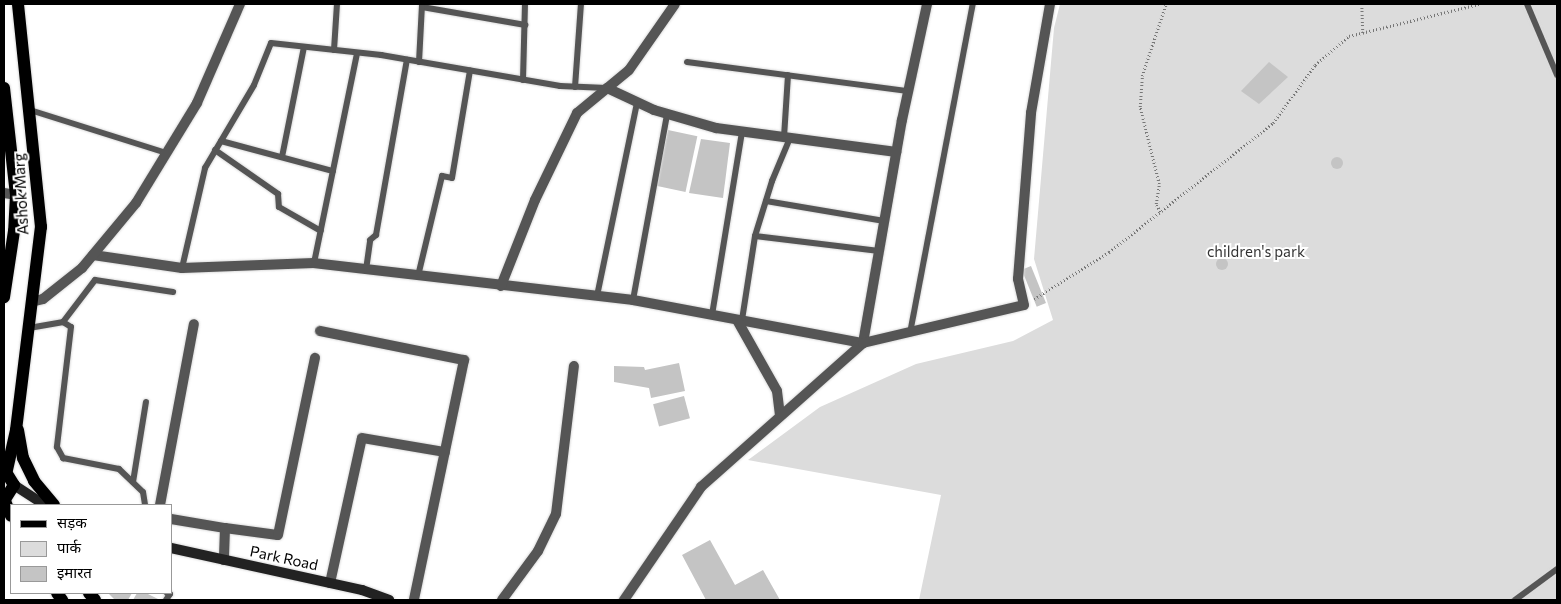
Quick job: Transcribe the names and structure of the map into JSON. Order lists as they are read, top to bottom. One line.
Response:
{"streets":{"main road":["Ashok Marg"],"street":["Park Road"]},"parks":["children's park"],"legend":["सड़क","पार्क","इमारत"]}
